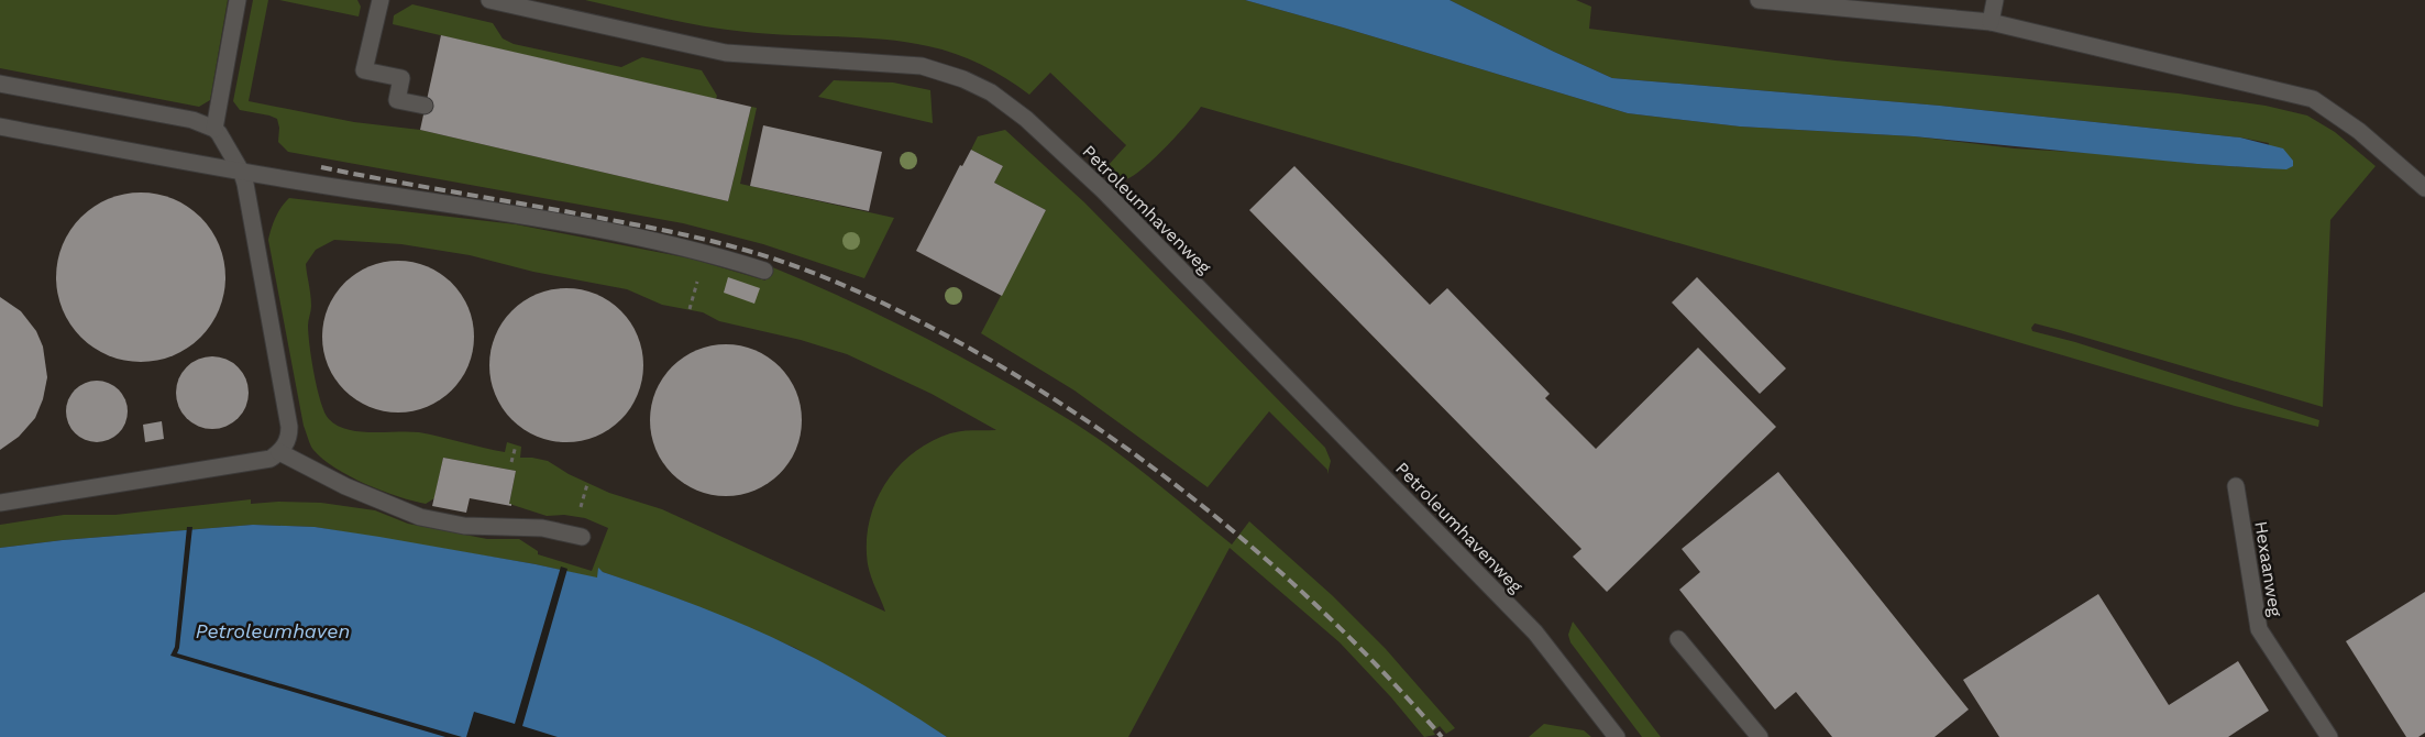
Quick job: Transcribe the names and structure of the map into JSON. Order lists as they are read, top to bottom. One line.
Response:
{"streets":{"street":["Petroleumhavenweg","Hexaanweg"]},"water":["Petroleumhaven"]}
